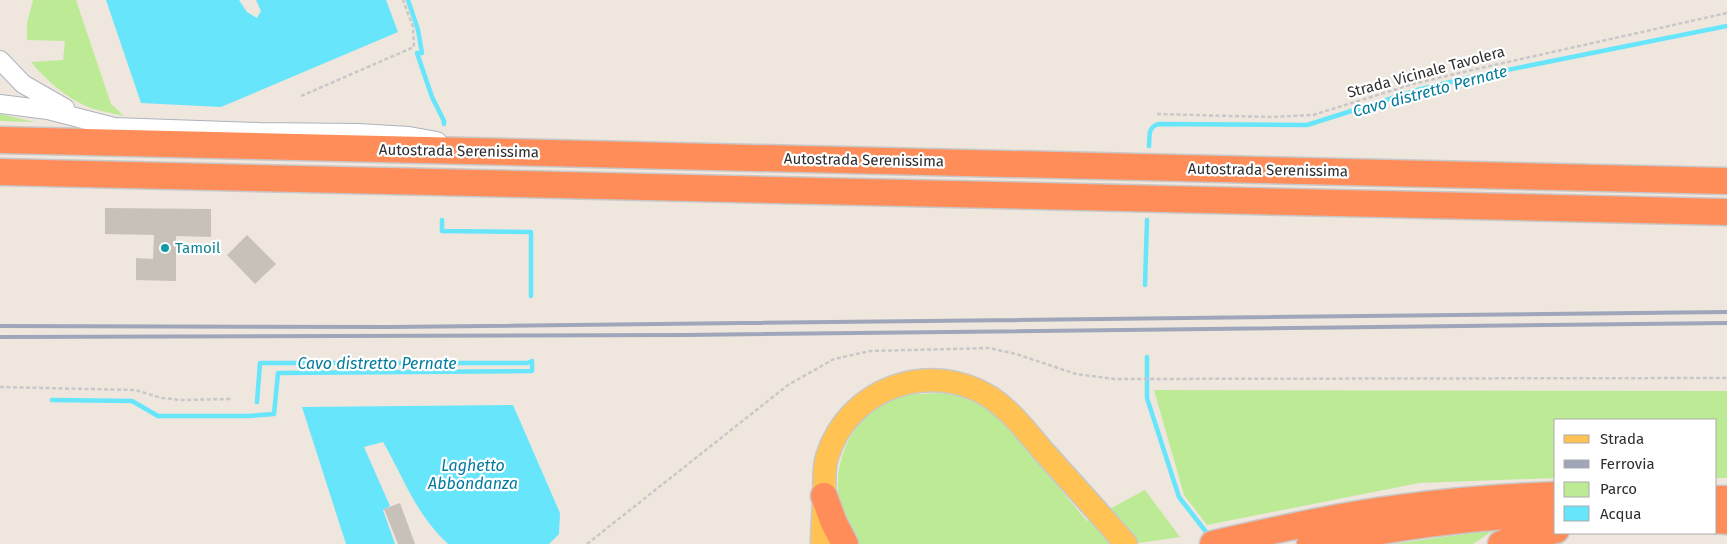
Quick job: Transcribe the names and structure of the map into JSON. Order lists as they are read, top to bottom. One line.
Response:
{"streets":{"highway":["Autostrada Serenissima"],"path":["Strada Vicinale Tavolera"]},"water":["Cavo distretto Pernate","Laghetto Abbondanza"],"places":["Tamoil"],"legend":["Strada","Ferrovia","Parco","Acqua"]}
